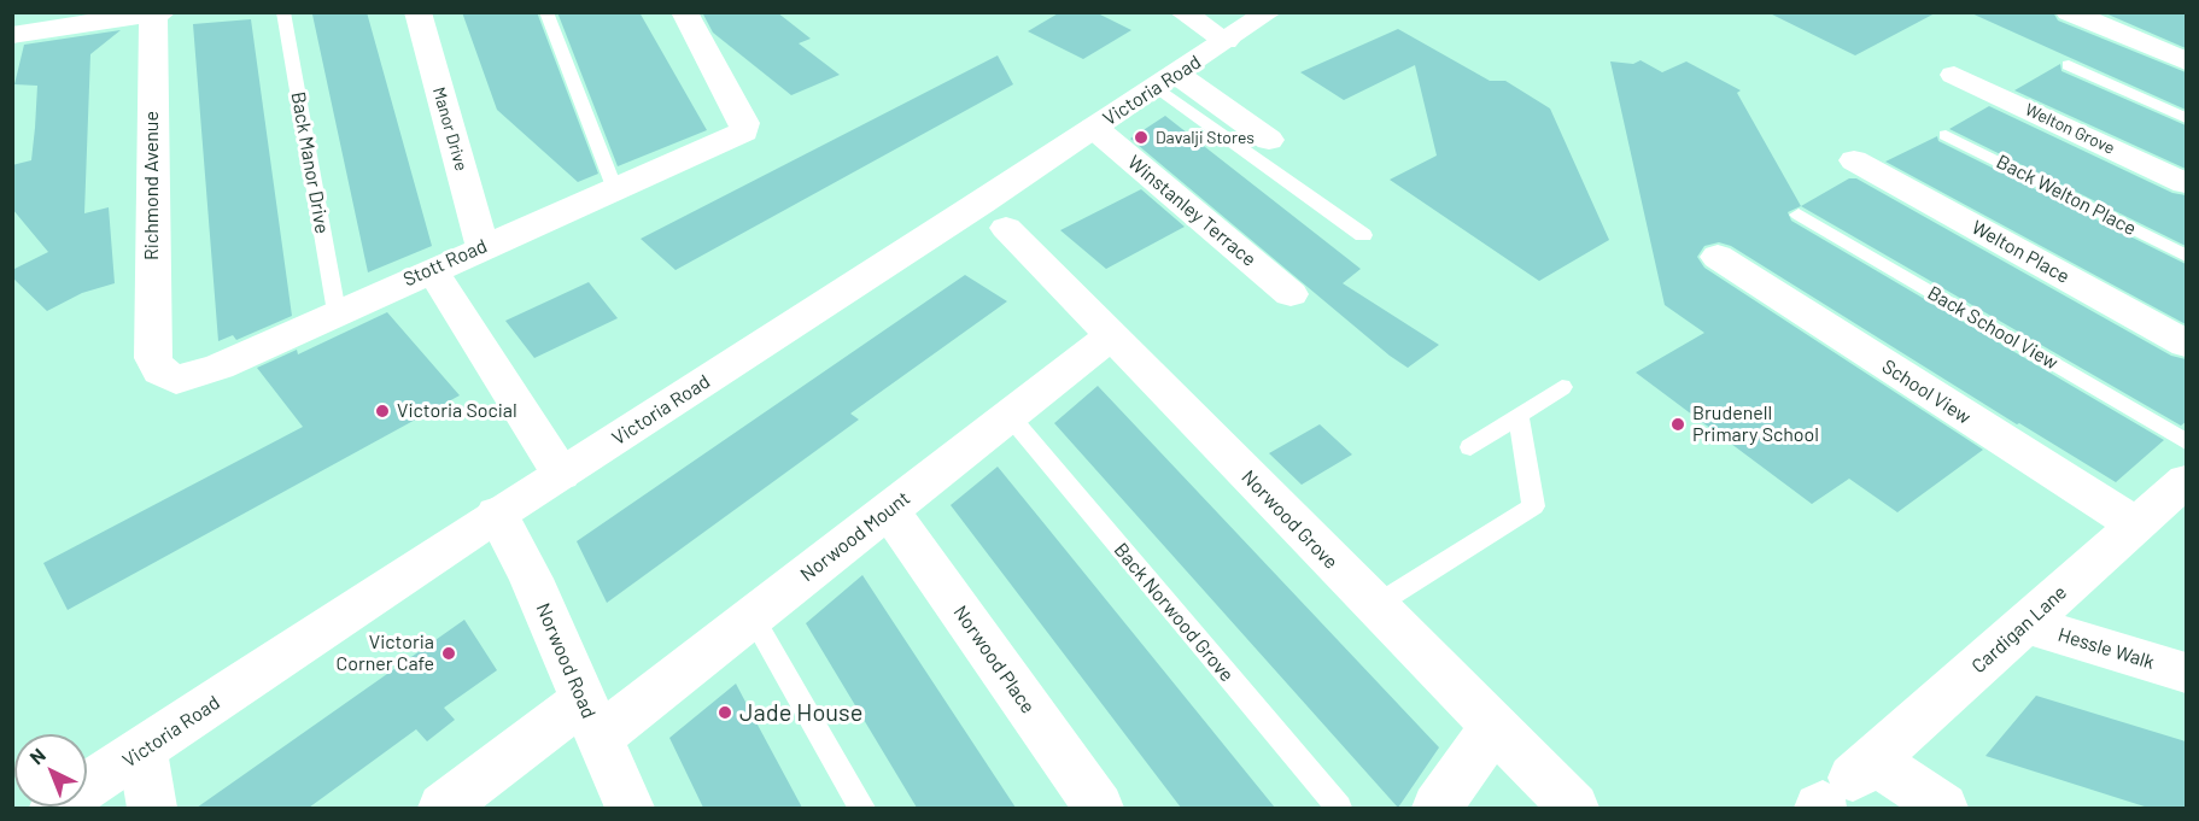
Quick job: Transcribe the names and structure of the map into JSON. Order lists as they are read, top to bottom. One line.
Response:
{"streets":{"street":["Victoria Road","Manor Drive","Welton Grove","Richmond Avenue","Winstanley Terrace","Welton Place","Stott Road","School View","Norwood Grove","Norwood Mount","Cardigan Lane","Hessle Walk","Norwood Place","Norwood Road"],"lane":["Back Manor Drive","Back Welton Place","Back School View","Back Norwood Grove"]},"crossings":[["Victoria Road","Winstanley Terrace"],["Victoria Road","Norwood Road"],["Manor Drive","Stott Road"],["Back Manor Drive","Stott Road"],["Richmond Avenue","Stott Road"],["School View","Cardigan Lane"],["Norwood Grove","Norwood Mount"],["Norwood Mount","Back Norwood Grove"],["Norwood Mount","Norwood Place"],["Norwood Mount","Norwood Road"],["Cardigan Lane","Hessle Walk"]],"places":["Davalji Stores","Victoria Social","Brudenell Primary School","Victoria Corner Cafe","Jade House"],"north":"top left"}
